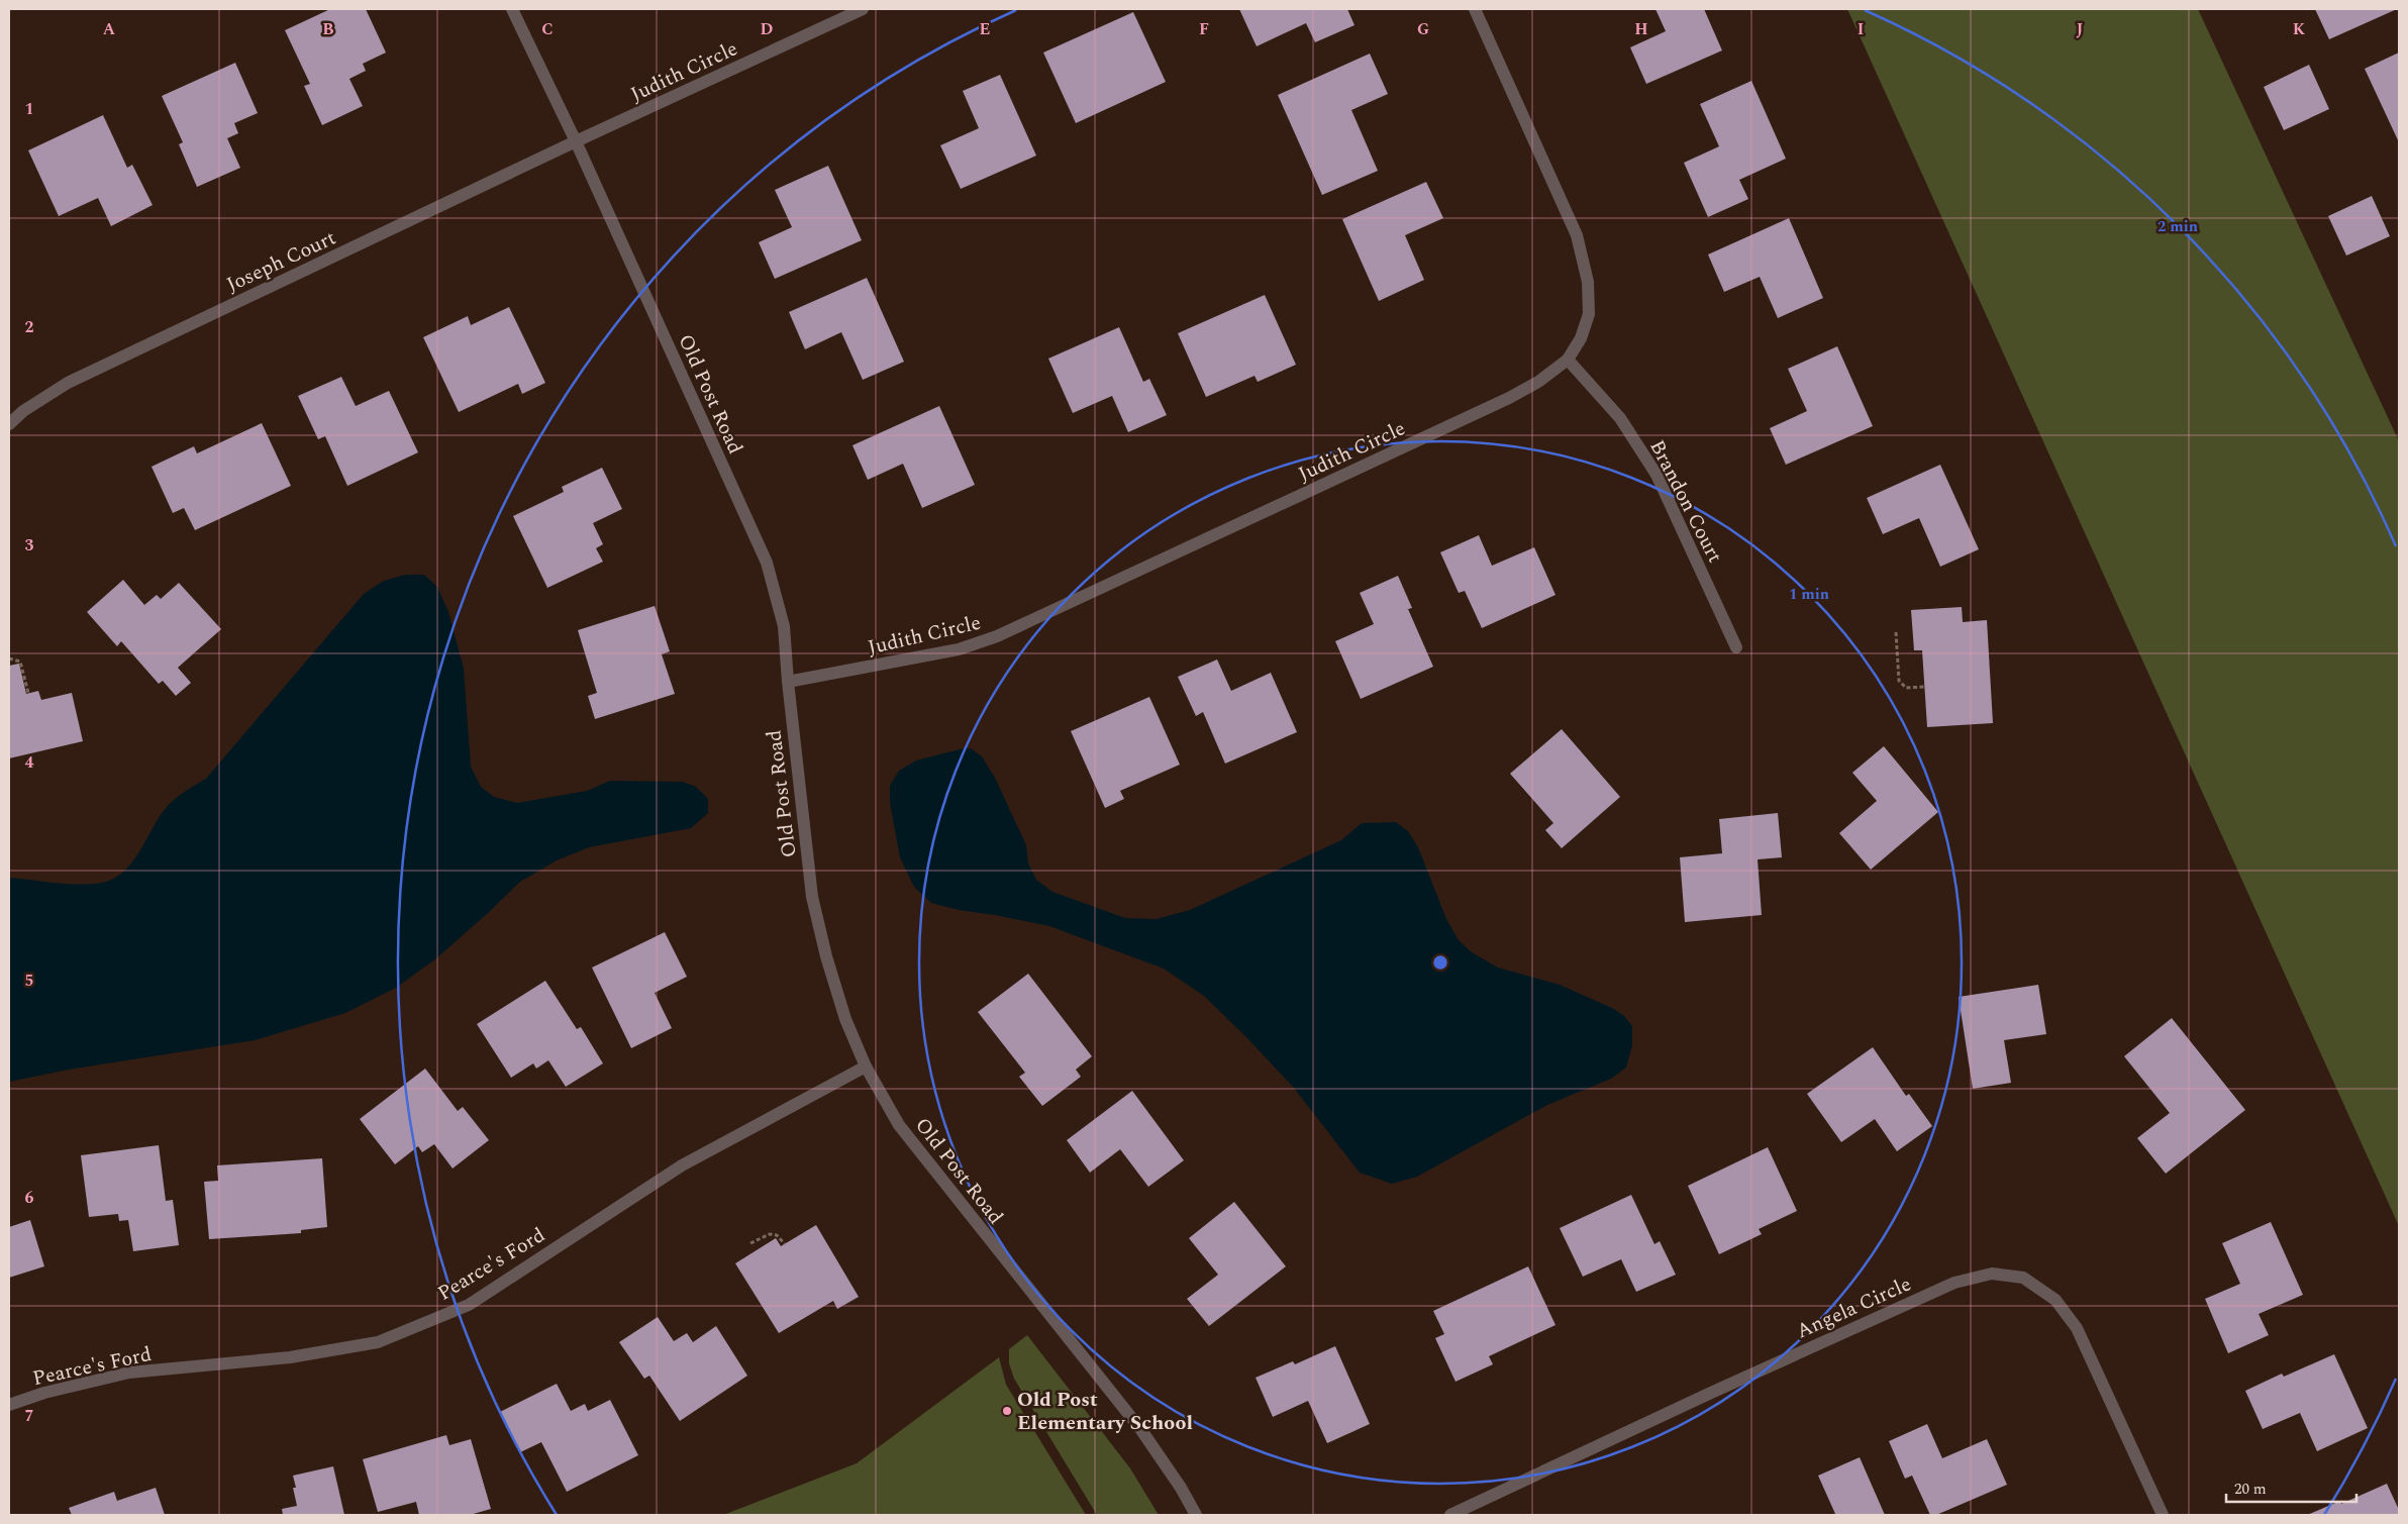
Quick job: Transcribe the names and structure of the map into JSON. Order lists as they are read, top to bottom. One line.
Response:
{"streets":{"street":["Judith Circle","Joseph Court","Old Post Road","Brandon Court","Pearce's Ford","Angela Circle"]},"crossings":[["Judith Circle","Joseph Court"],["Judith Circle","Old Post Road"],["Judith Circle","Brandon Court"],["Joseph Court","Old Post Road"],["Old Post Road","Pearce's Ford"]],"places":["Old Post Elementary School"],"scale_bar":"20 m","grid":{"columns":["A","B","C","D","E","F","G","H","I","J","K"],"rows":["1","2","3","4","5","6","7"]},"rings":["2 min","1 min"]}
